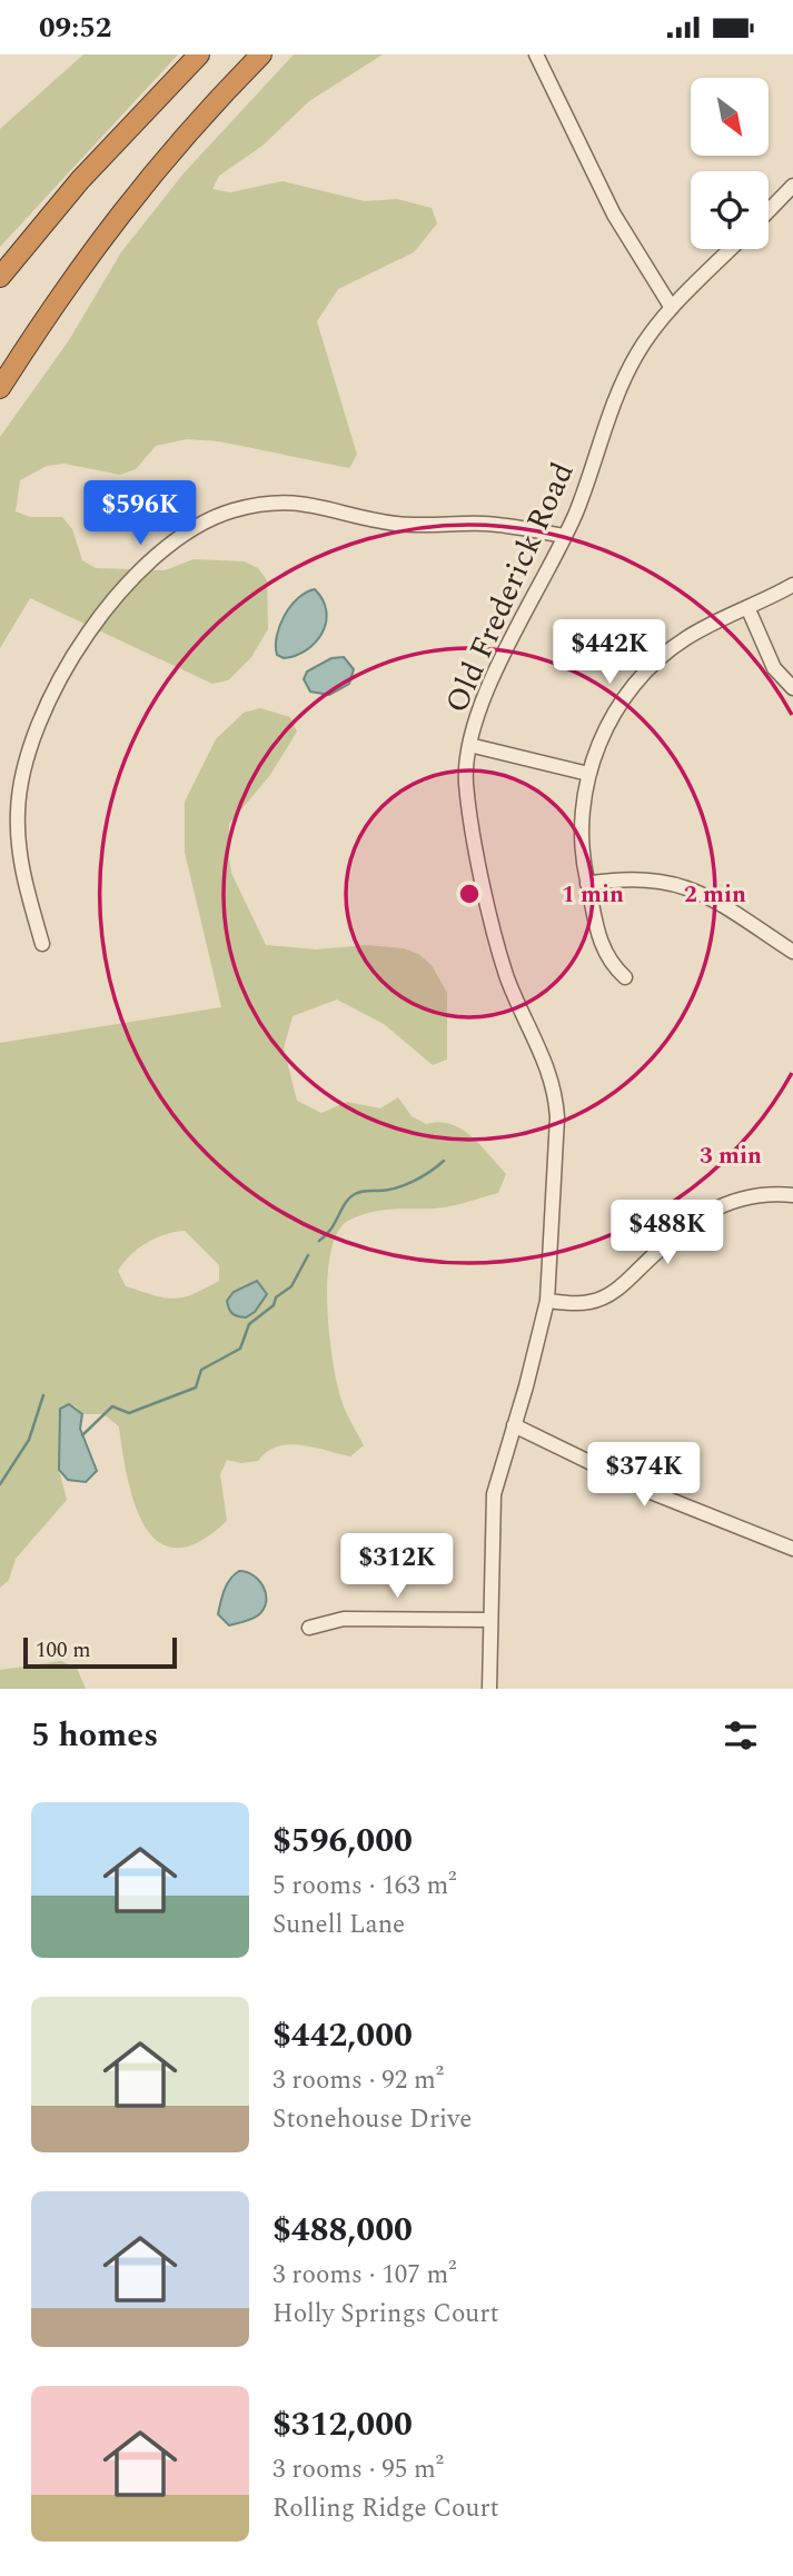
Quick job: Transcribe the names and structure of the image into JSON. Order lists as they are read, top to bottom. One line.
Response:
{"streets":{"street":["Old Frederick Road"]},"scale_bar":"100 m","north":"bottom right","page":{"status":"09:52","price":["$596K","$442K","$488K","$374K","$312K"],"scale":"100 m","heading":"5 homes","list":[{"name":"$596,000","note":"5 rooms · 163 m² · Sunell Lane"},{"name":"$442,000","note":"3 rooms · 92 m² · Stonehouse Drive"},{"name":"$488,000","note":"3 rooms · 107 m² · Holly Springs Court"},{"name":"$312,000","note":"3 rooms · 95 m² · Rolling Ridge Court"}]},"rings":["1 min","2 min","3 min"]}
